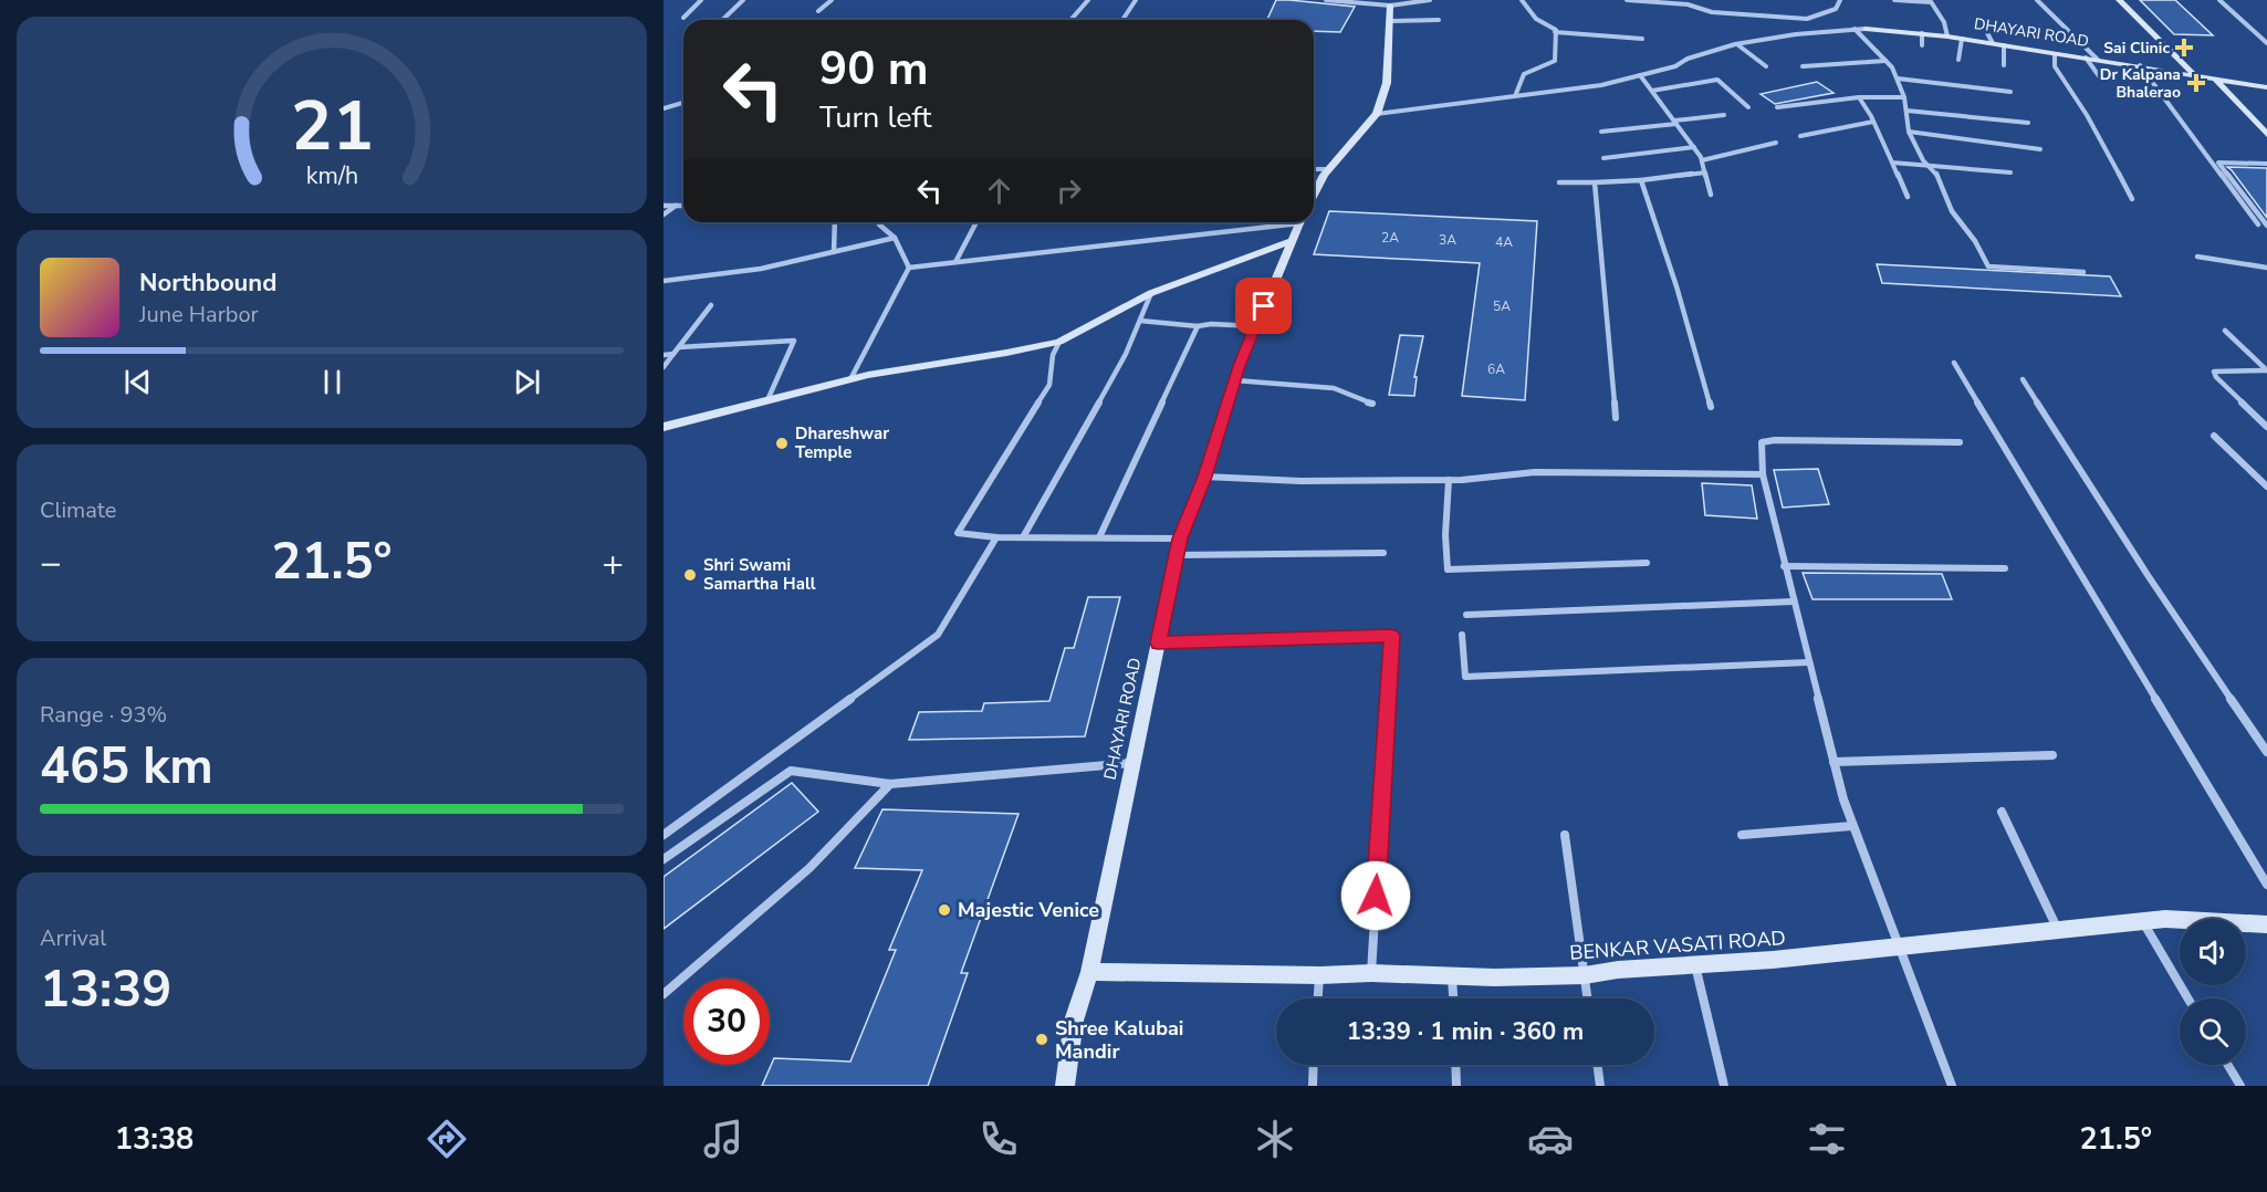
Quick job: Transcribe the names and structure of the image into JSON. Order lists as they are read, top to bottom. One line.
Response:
{"streets":{"street":["DHAYARI ROAD","BENKAR VASATI ROAD"]},"crossings":[["DHAYARI ROAD","BENKAR VASATI ROAD"]],"places":{"health":["Sai Clinic","Dr Kalpana Bhalerao"],"other":["Dhareshwar Temple","Shri Swami Samartha Hall","Majestic Venice","Shree Kalubai Mandir"]},"house_numbers":["2A","3A","4A","5A","6A"],"page":{"turn":["90 m","Turn left"],"song":["Northbound","June Harbor"],"tile":["Climate",["Range · 93%","465 km"],["Arrival","13:39"]],"heat":["−","21.5°","+"],"limit":"30","trip":"13:39 · 1 min · 360 m","tabs":["13:38","21.5°"],"gauge":["21","km/h"]}}
